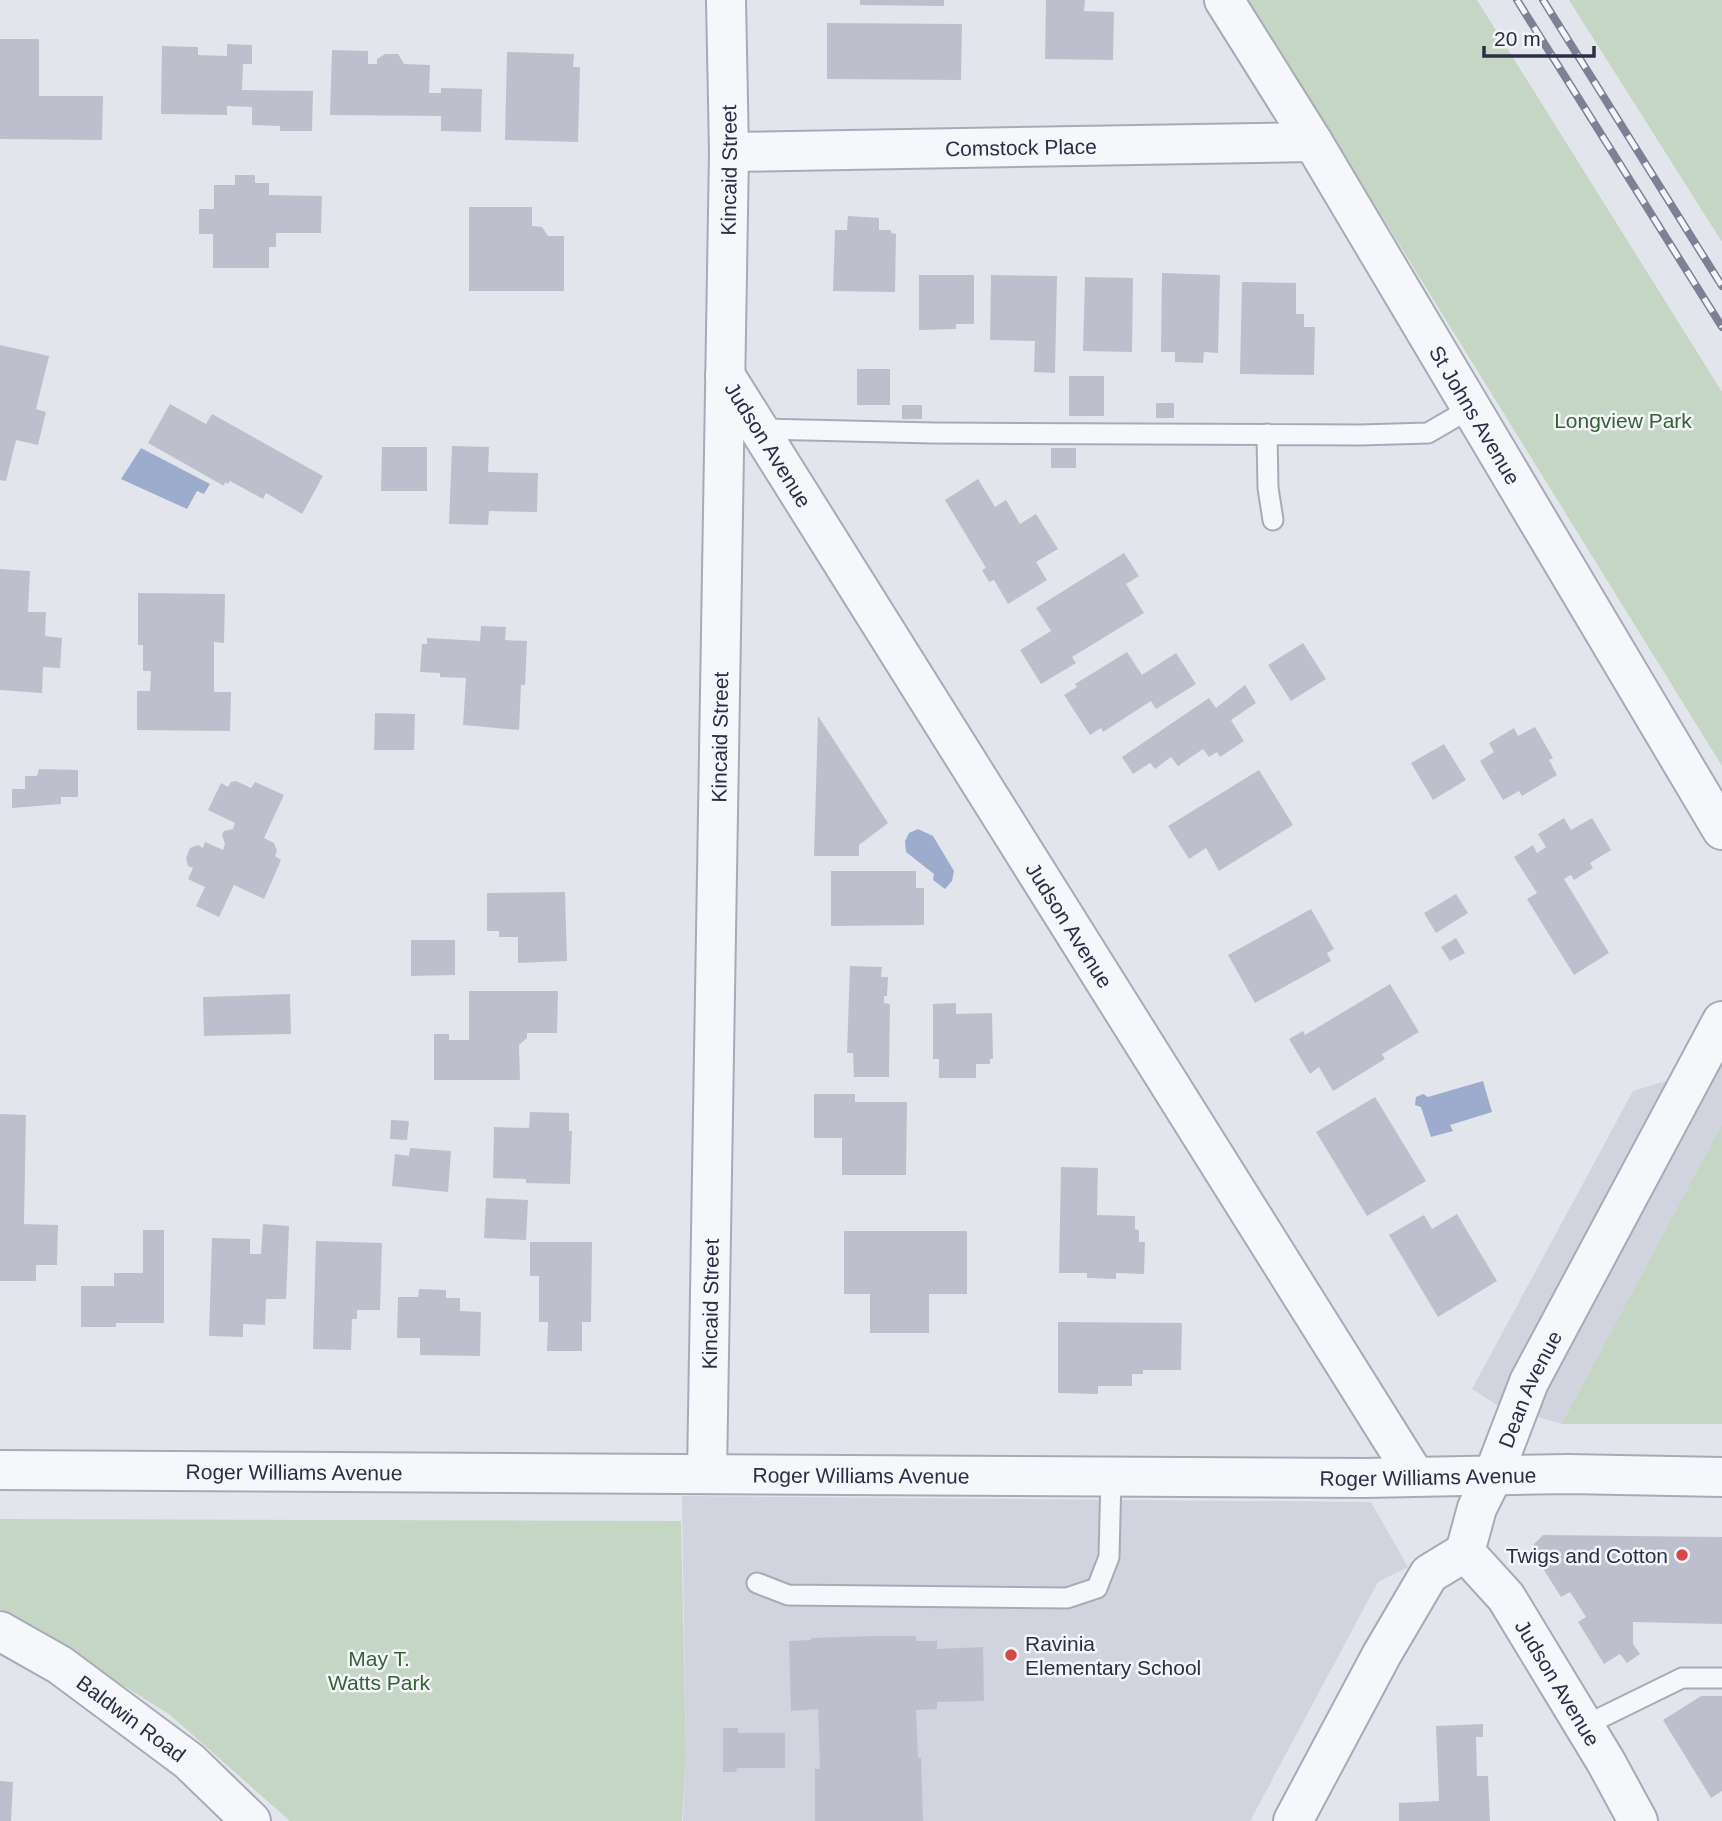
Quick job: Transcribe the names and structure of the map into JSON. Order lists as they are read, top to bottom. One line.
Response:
{"streets":{"street":["Comstock Place","Kincaid Street","St Johns Avenue","Judson Avenue","Dean Avenue","Roger Williams Avenue","Baldwin Road"]},"crossings":[["Comstock Place","Kincaid Street"],["Comstock Place","St Johns Avenue"],["Kincaid Street","Judson Avenue"],["Kincaid Street","Roger Williams Avenue"],["Judson Avenue","Dean Avenue"],["Judson Avenue","Roger Williams Avenue"],["Dean Avenue","Roger Williams Avenue"]],"parks":["Longview Park","May T. Watts Park"],"places":["Twigs and Cotton","Ravinia Elementary School"],"scale_bar":"20 m"}
